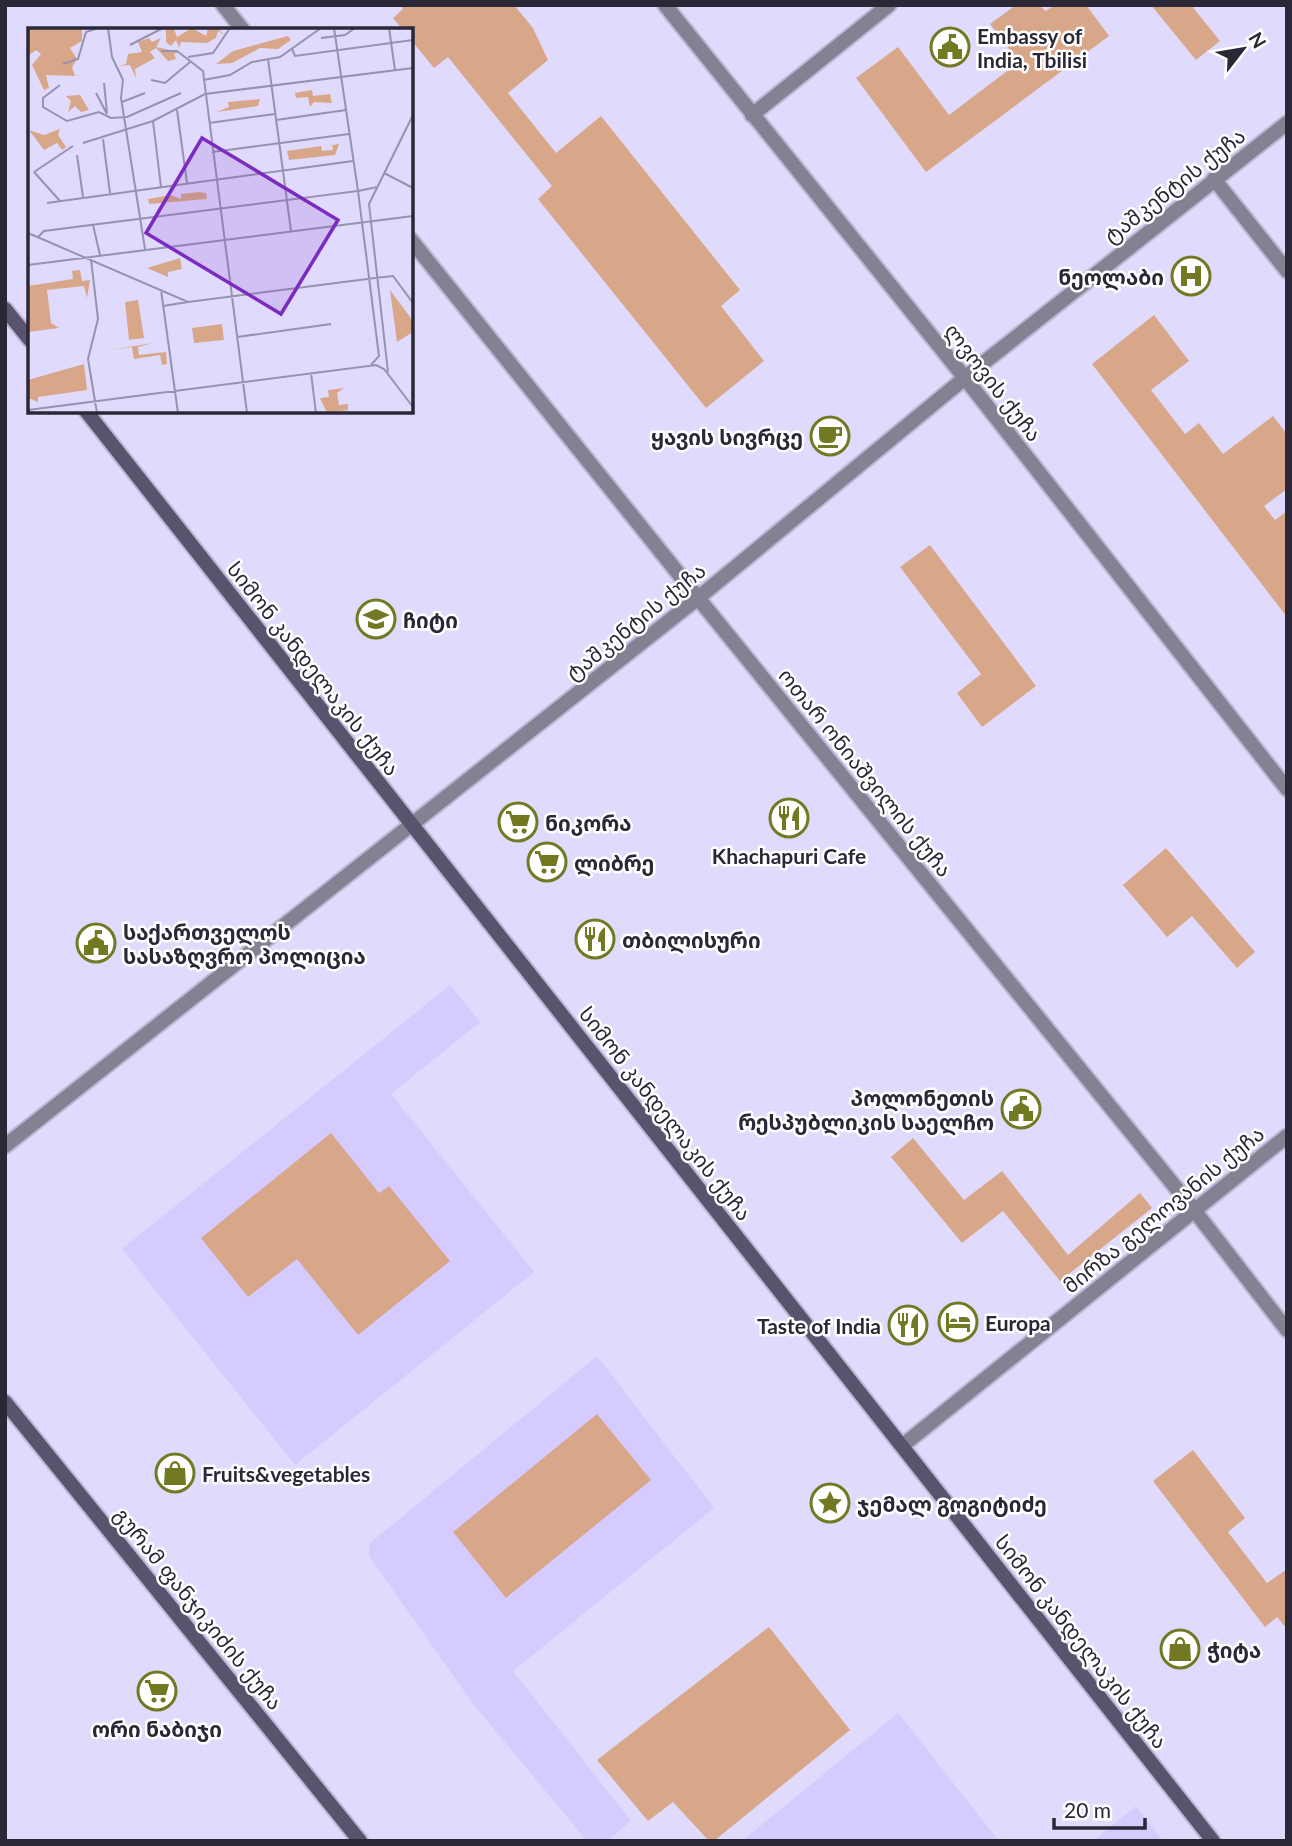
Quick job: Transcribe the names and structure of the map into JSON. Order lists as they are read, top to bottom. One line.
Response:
{"streets":{"main road":["სიმონ კანდელაკის ქუჩა","გურამ ფანჯიკიძის ქუჩა"],"street":["ტაშკენტის ქუჩა","ლვოვის ქუჩა","ოთარ ონიაშვილის ქუჩა","მირზა გელოვანის ქუჩა"]},"crossings":[["ტაშკენტის ქუჩა","ლვოვის ქუჩა"],["ტაშკენტის ქუჩა","სიმონ კანდელაკის ქუჩა"],["ტაშკენტის ქუჩა","ოთარ ონიაშვილის ქუჩა"],["სიმონ კანდელაკის ქუჩა","მირზა გელოვანის ქუჩა"],["ოთარ ონიაშვილის ქუჩა","მირზა გელოვანის ქუჩა"]],"places":{"public building":["Embassy of India, Tbilisi","საქართველოს სასაზღვრო პოლიცია","პოლონეთის რესპუბლიკის საელჩო"],"hospital":["ნეოლაბი"],"cafe":["ყავის სივრცე"],"school or university":["ჩიტი"],"restaurant":["Khachapuri Cafe","თბილისური","Taste of India"],"supermarket":["ნიკორა","ლიბრე","ორი ნაბიჯი"],"hotel":["Europa"],"shop":["Fruits&vegetables","ჭიტა"],"place":["ჯემალ გოგიტიძე"]},"scale_bar":"20 m","north":"top right"}
